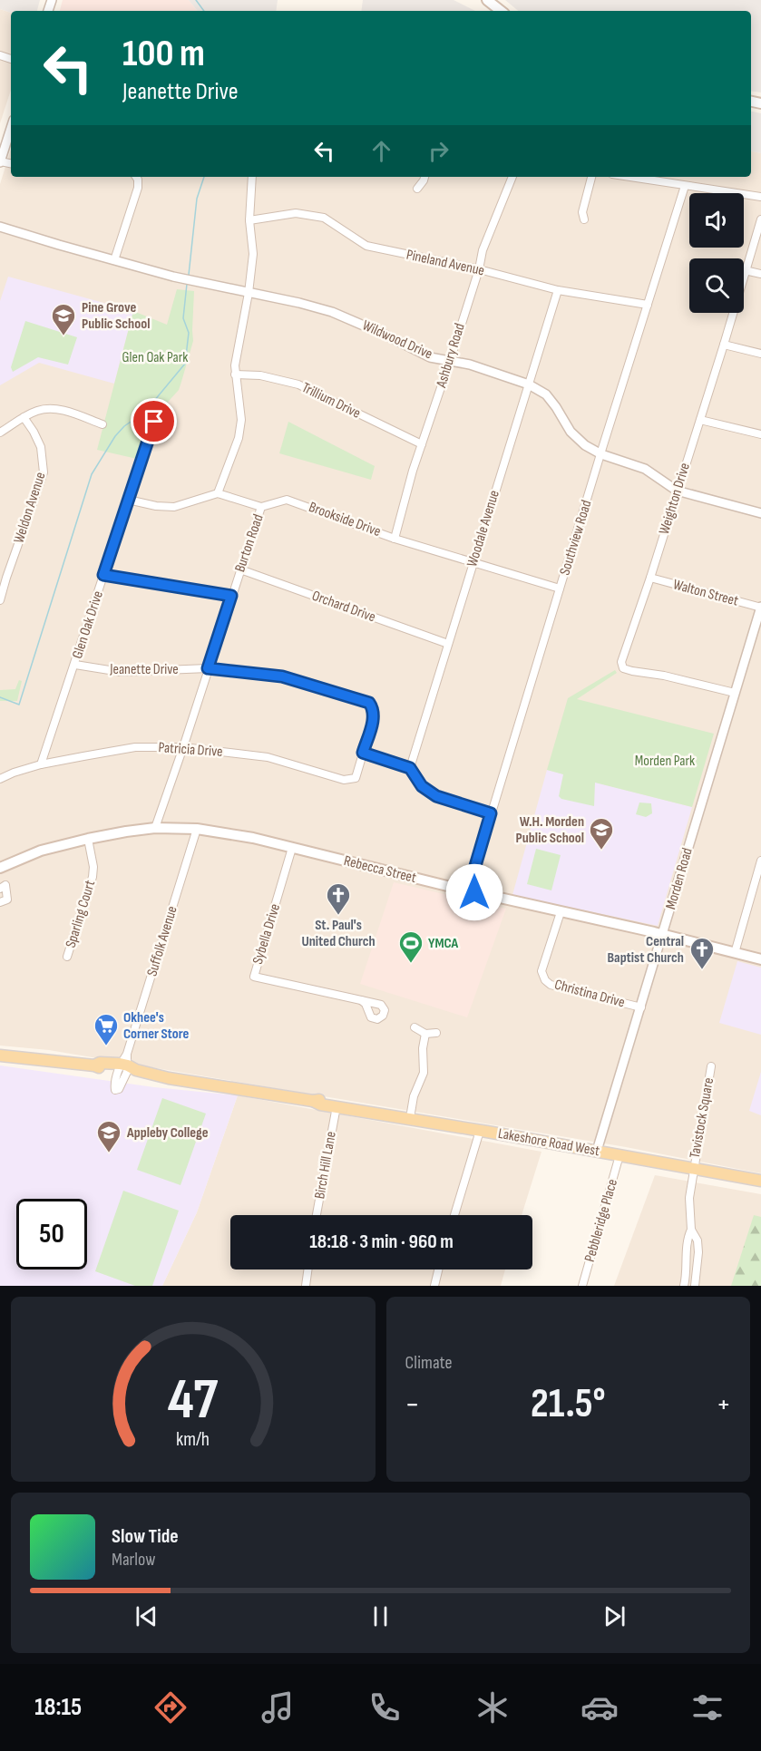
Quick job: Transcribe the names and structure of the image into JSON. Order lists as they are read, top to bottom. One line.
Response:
{"streets":{"main road":["Rebecca Street","Lakeshore Road West"],"street":["Pineland Avenue","Wildwood Drive","Ashbury Road","Trillium Drive","Weighton Drive","Weldon Avenue","Brookside Drive","Woodale Avenue","Southview Road","Burton Road","Walton Street","Orchard Drive","Glen Oak Drive","Jeanette Drive","Patricia Drive","Morden Road","Sparling Court","Sybella Drive","Suffolk Avenue","Christina Drive","Tavistock Square","Birch Hill Lane","Pebbleridge Place"]},"crossings":[["Pineland Avenue","Ashbury Road"],["Pineland Avenue","Woodale Avenue"],["Pineland Avenue","Southview Road"],["Wildwood Drive","Ashbury Road"],["Wildwood Drive","Weighton Drive"],["Wildwood Drive","Woodale Avenue"],["Wildwood Drive","Southview Road"],["Ashbury Road","Trillium Drive"],["Ashbury Road","Brookside Drive"],["Weighton Drive","Walton Street"],["Weighton Drive","Morden Road"],["Brookside Drive","Woodale Avenue"],["Brookside Drive","Southview Road"],["Brookside Drive","Burton Road"],["Woodale Avenue","Orchard Drive"],["Southview Road","Rebecca Street"],["Burton Road","Orchard Drive"],["Burton Road","Jeanette Drive"],["Burton Road","Patricia Drive"],["Burton Road","Rebecca Street"],["Walton Street","Morden Road"],["Glen Oak Drive","Jeanette Drive"],["Glen Oak Drive","Patricia Drive"],["Jeanette Drive","Patricia Drive"],["Rebecca Street","Morden Road"],["Rebecca Street","Sparling Court"],["Rebecca Street","Sybella Drive"],["Rebecca Street","Suffolk Avenue"],["Rebecca Street","Christina Drive"],["Morden Road","Christina Drive"],["Morden Road","Lakeshore Road West"],["Suffolk Avenue","Lakeshore Road West"],["Tavistock Square","Lakeshore Road West"],["Lakeshore Road West","Birch Hill Lane"],["Lakeshore Road West","Pebbleridge Place"]],"parks":["Glen Oak Park","Morden Park"],"places":{"school or university":["Pine Grove Public School","W.H. Morden Public School","Appleby College"],"church":["St. Paul's United Church","Central Baptist Church"],"sports":["YMCA"],"supermarket":["Okhee's Corner Store"]},"page":{"turn":["100 m","Jeanette Drive"],"limit":"50","trip":"18:18 · 3 min · 960 m","tile":"Climate","heat":["−","21.5°","+"],"song":["Slow Tide","Marlow"],"tabs":"18:15","gauge":["47","km/h"]}}
